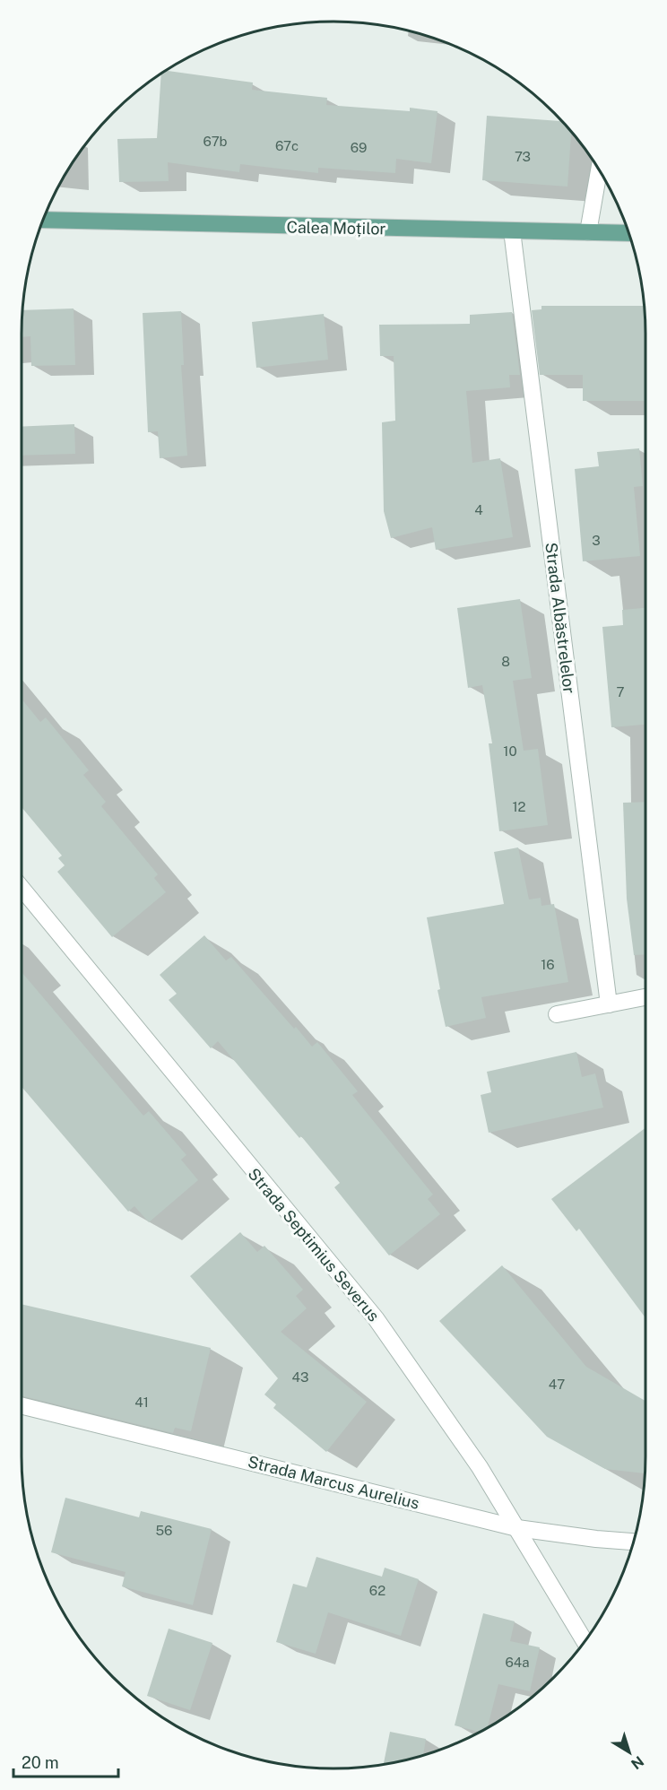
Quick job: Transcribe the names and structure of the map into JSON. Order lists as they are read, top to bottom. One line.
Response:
{"streets":{"main road":["Calea Moților"],"street":["Strada Albăstrelelor","Strada Septimius Severus","Strada Marcus Aurelius"]},"crossings":[["Calea Moților","Strada Albăstrelelor"],["Strada Septimius Severus","Strada Marcus Aurelius"]],"house_numbers":["67b","67c","69","73","4","3","8","7","10","12","16","43","47","41","56","62","64a"],"scale_bar":"20 m","north":"bottom right"}
